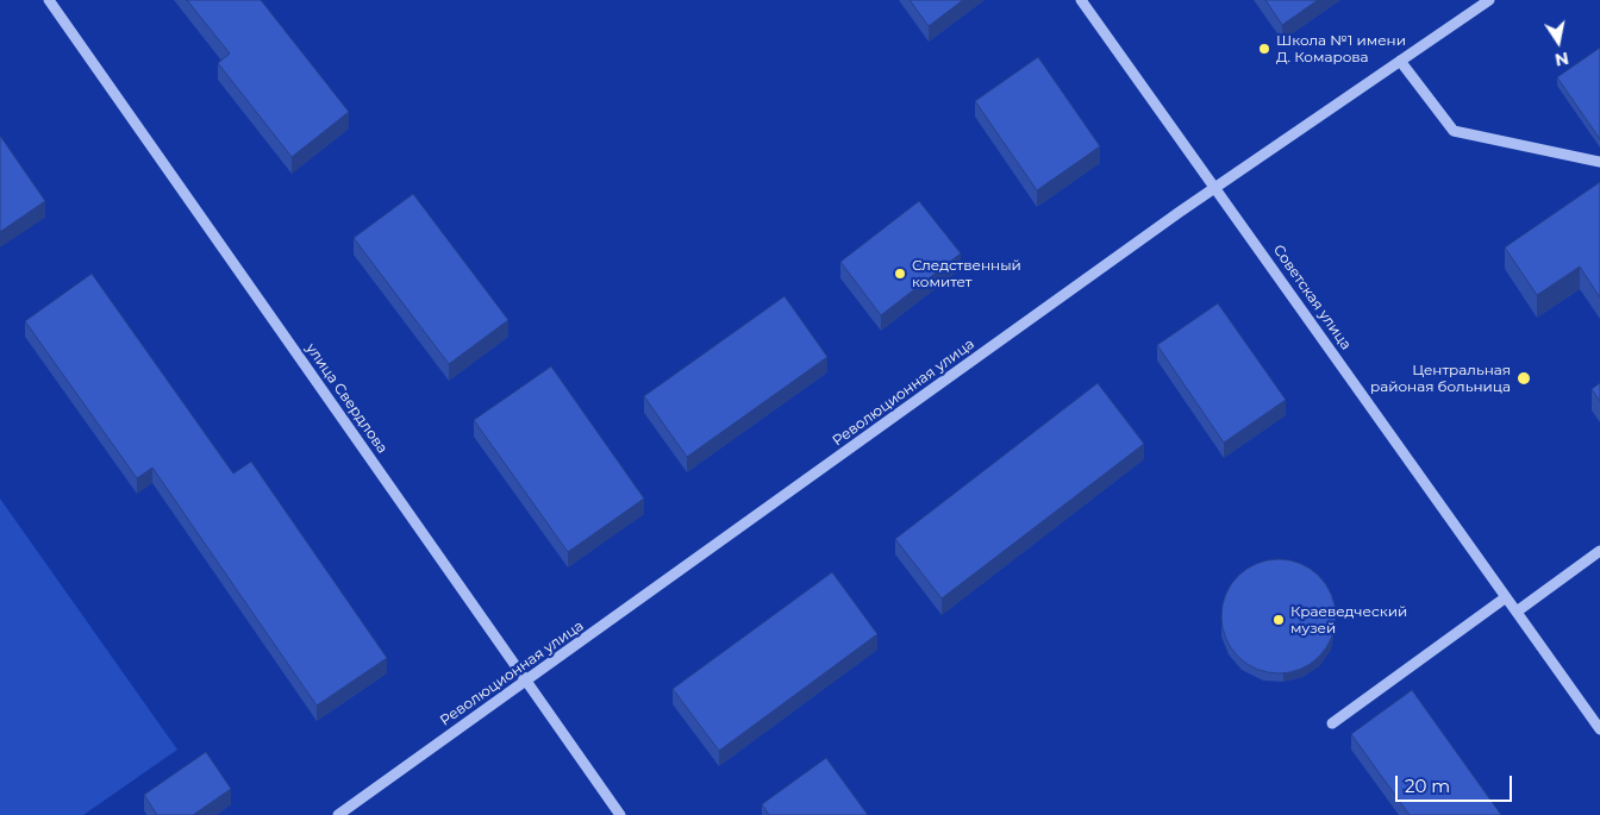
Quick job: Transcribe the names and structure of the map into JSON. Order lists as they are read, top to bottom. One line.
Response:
{"streets":{"street":["Советская улица","Революционная улица","улица Свердлова"]},"crossings":[["Советская улица","Революционная улица"],["Революционная улица","улица Свердлова"]],"places":["Школа №1 имени Д. Комарова","Следственный комитет","Центральная районая больница","Краеведческий музей"],"scale_bar":"20 m","north":"bottom"}
